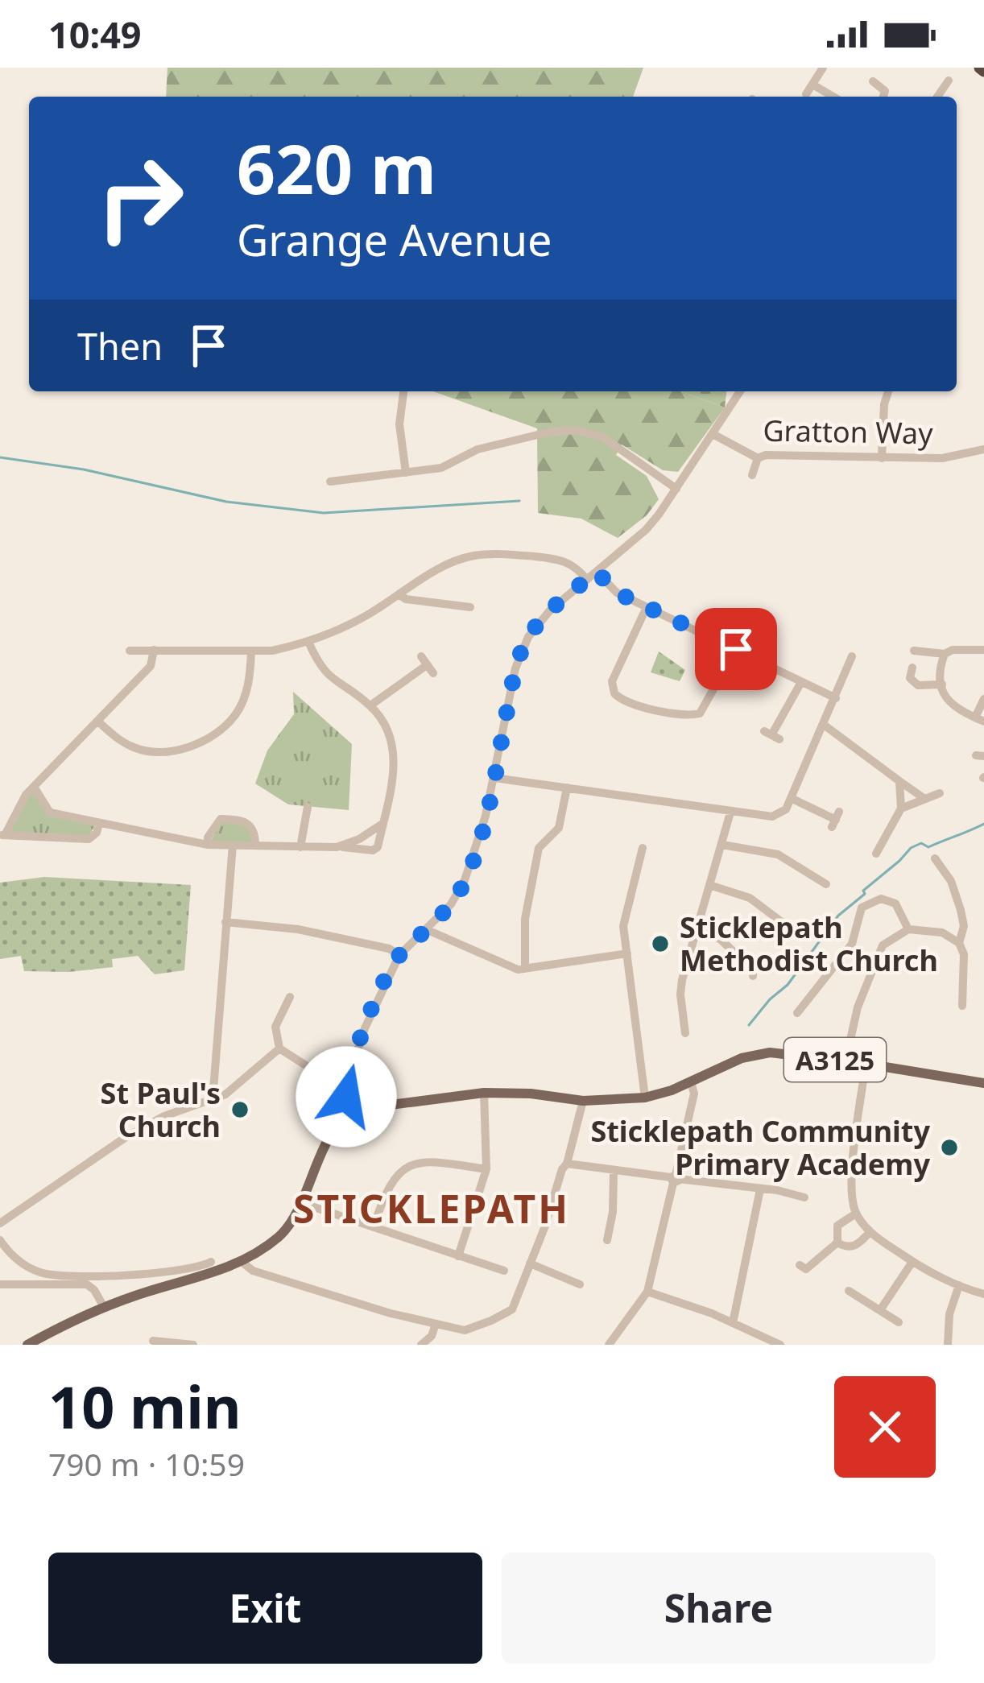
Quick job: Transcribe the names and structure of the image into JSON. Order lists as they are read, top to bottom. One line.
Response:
{"streets":{"main road":["A3125"],"street":["Gratton Way"]},"districts":["STICKLEPATH"],"places":["Sticklepath Methodist Church","St Paul's Church","Sticklepath Community Primary Academy"],"page":{"status":"10:49","turn":["620 m","Grange Avenue"],"then":"Then","heading":["10 min","790 m · 10:59"],"buttons":["Exit","Share"]}}
